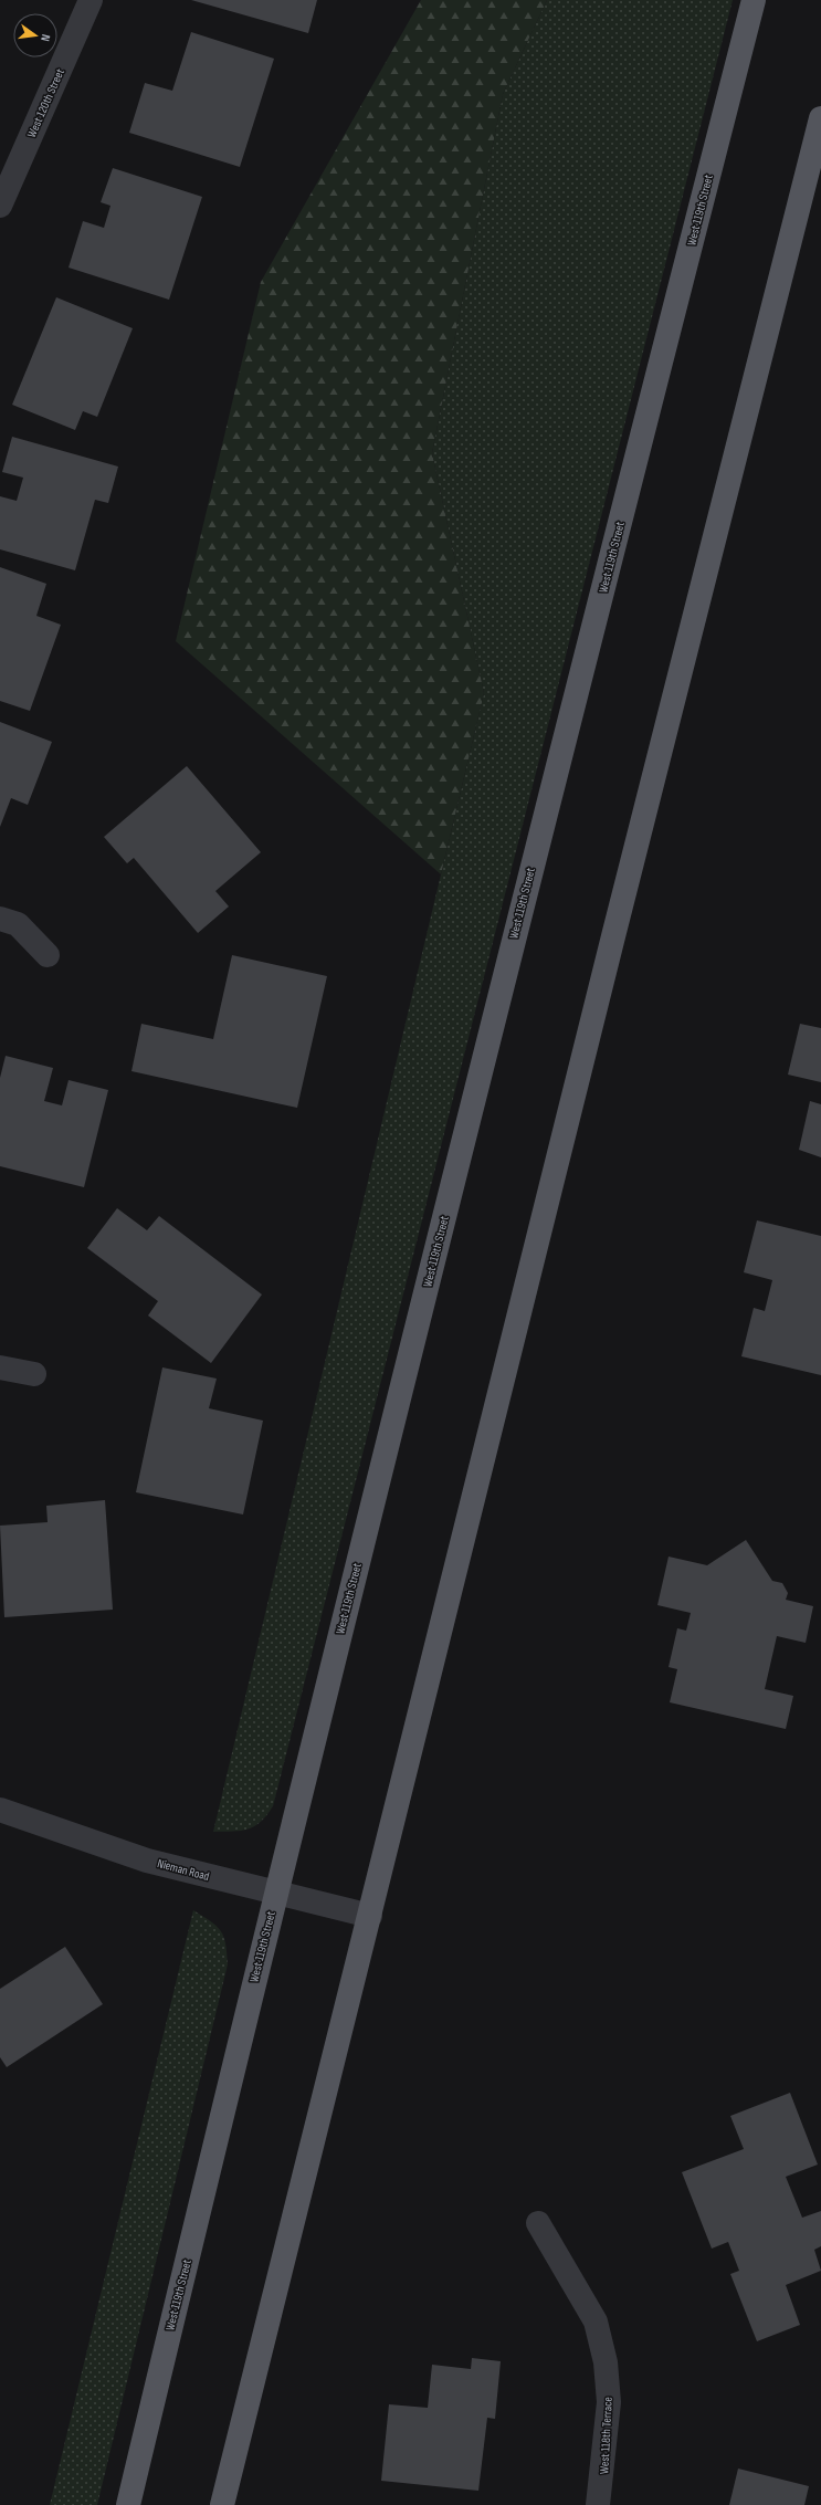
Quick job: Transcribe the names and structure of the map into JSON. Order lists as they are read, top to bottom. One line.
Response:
{"streets":{"main road":["West 119th Street"],"street":["West 120th Street","Nieman Road","West 118th Terrace"]},"crossings":[["West 119th Street","Nieman Road"]],"north":"right"}
